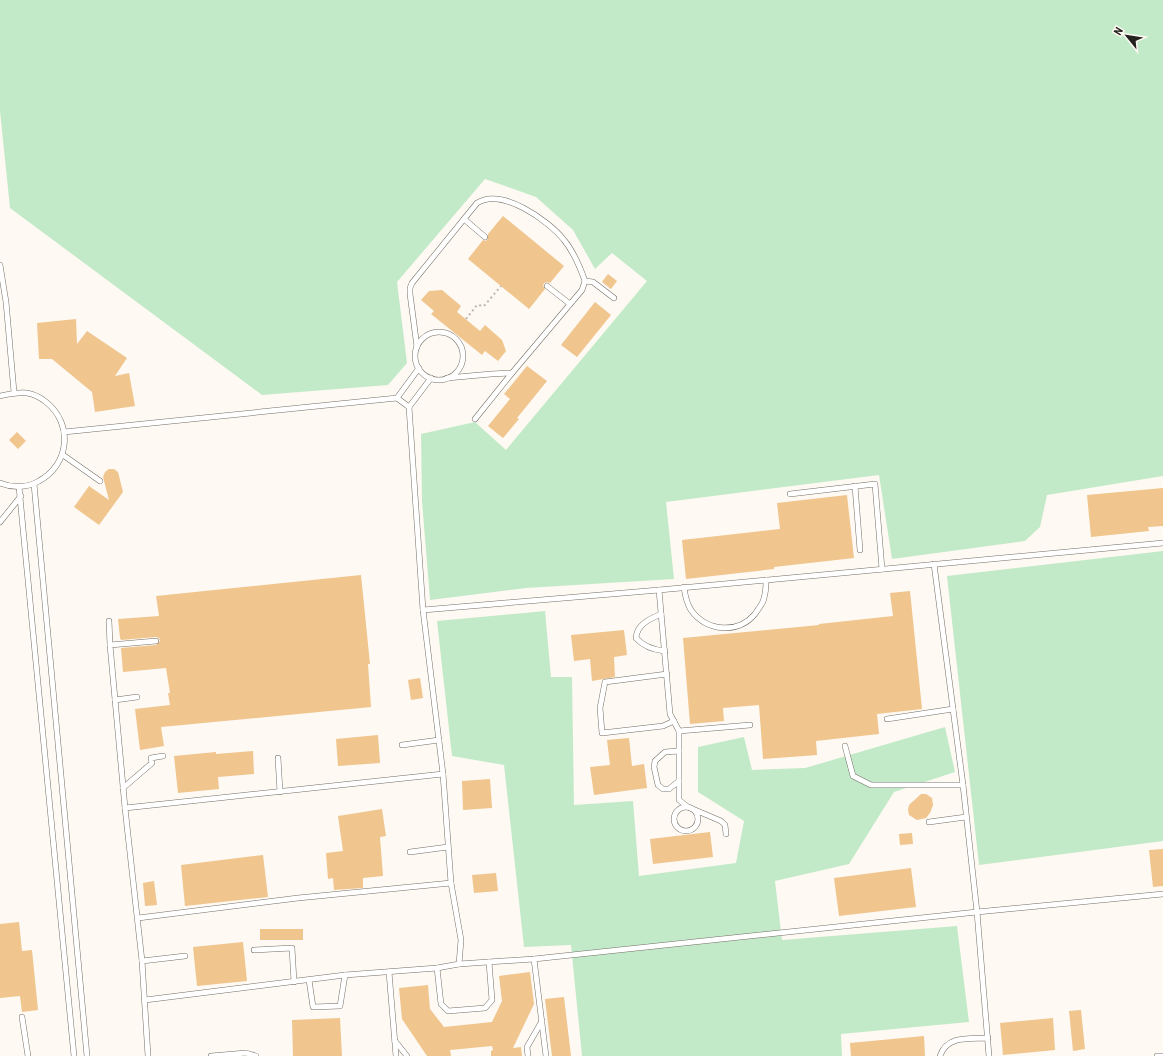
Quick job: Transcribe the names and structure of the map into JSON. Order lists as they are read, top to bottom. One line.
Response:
{"north":"top left"}
